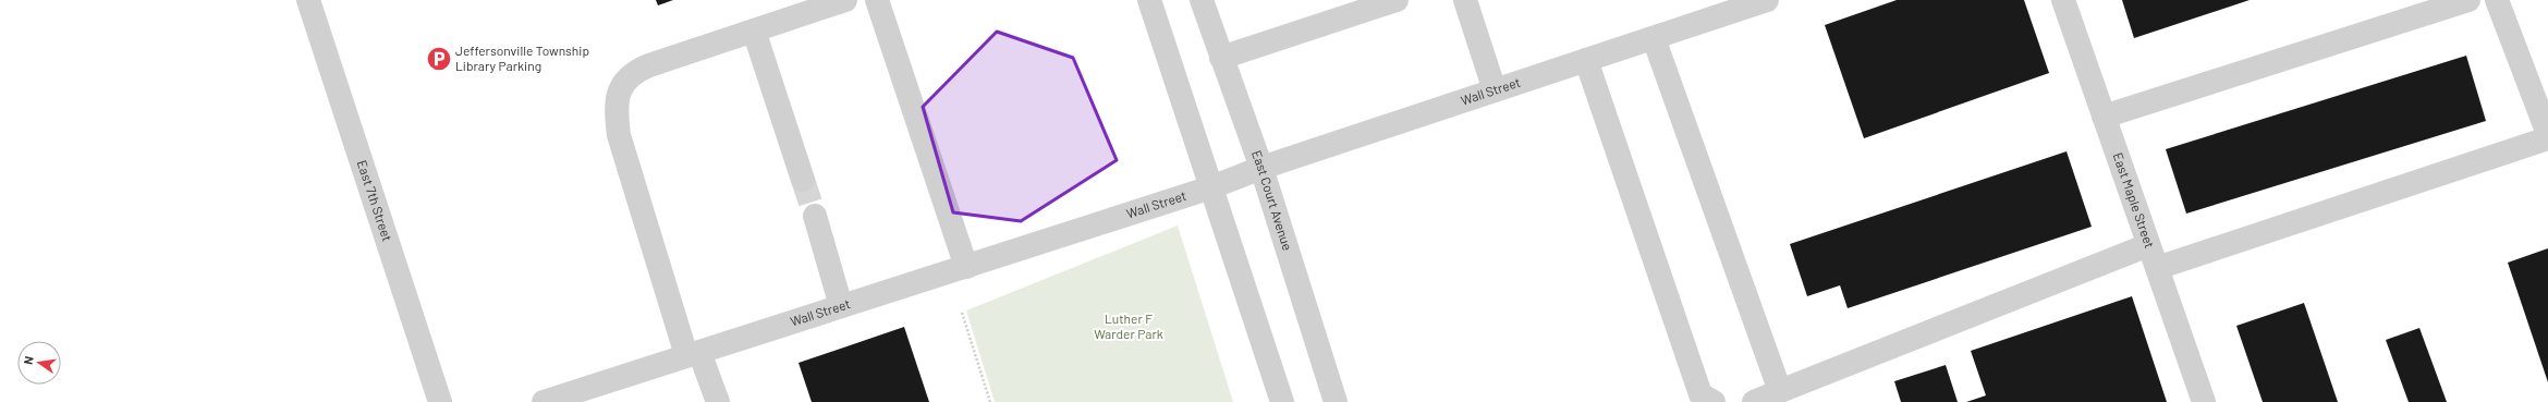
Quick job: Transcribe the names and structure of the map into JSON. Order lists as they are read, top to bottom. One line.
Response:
{"streets":{"street":["Wall Street","East 7th Street","East Court Avenue","East Maple Street"]},"crossings":[["Wall Street","East Court Avenue"]],"parks":["Luther F Warder Park"],"places":{"parking":["Jeffersonville Township Library Parking"]},"north":"left"}
